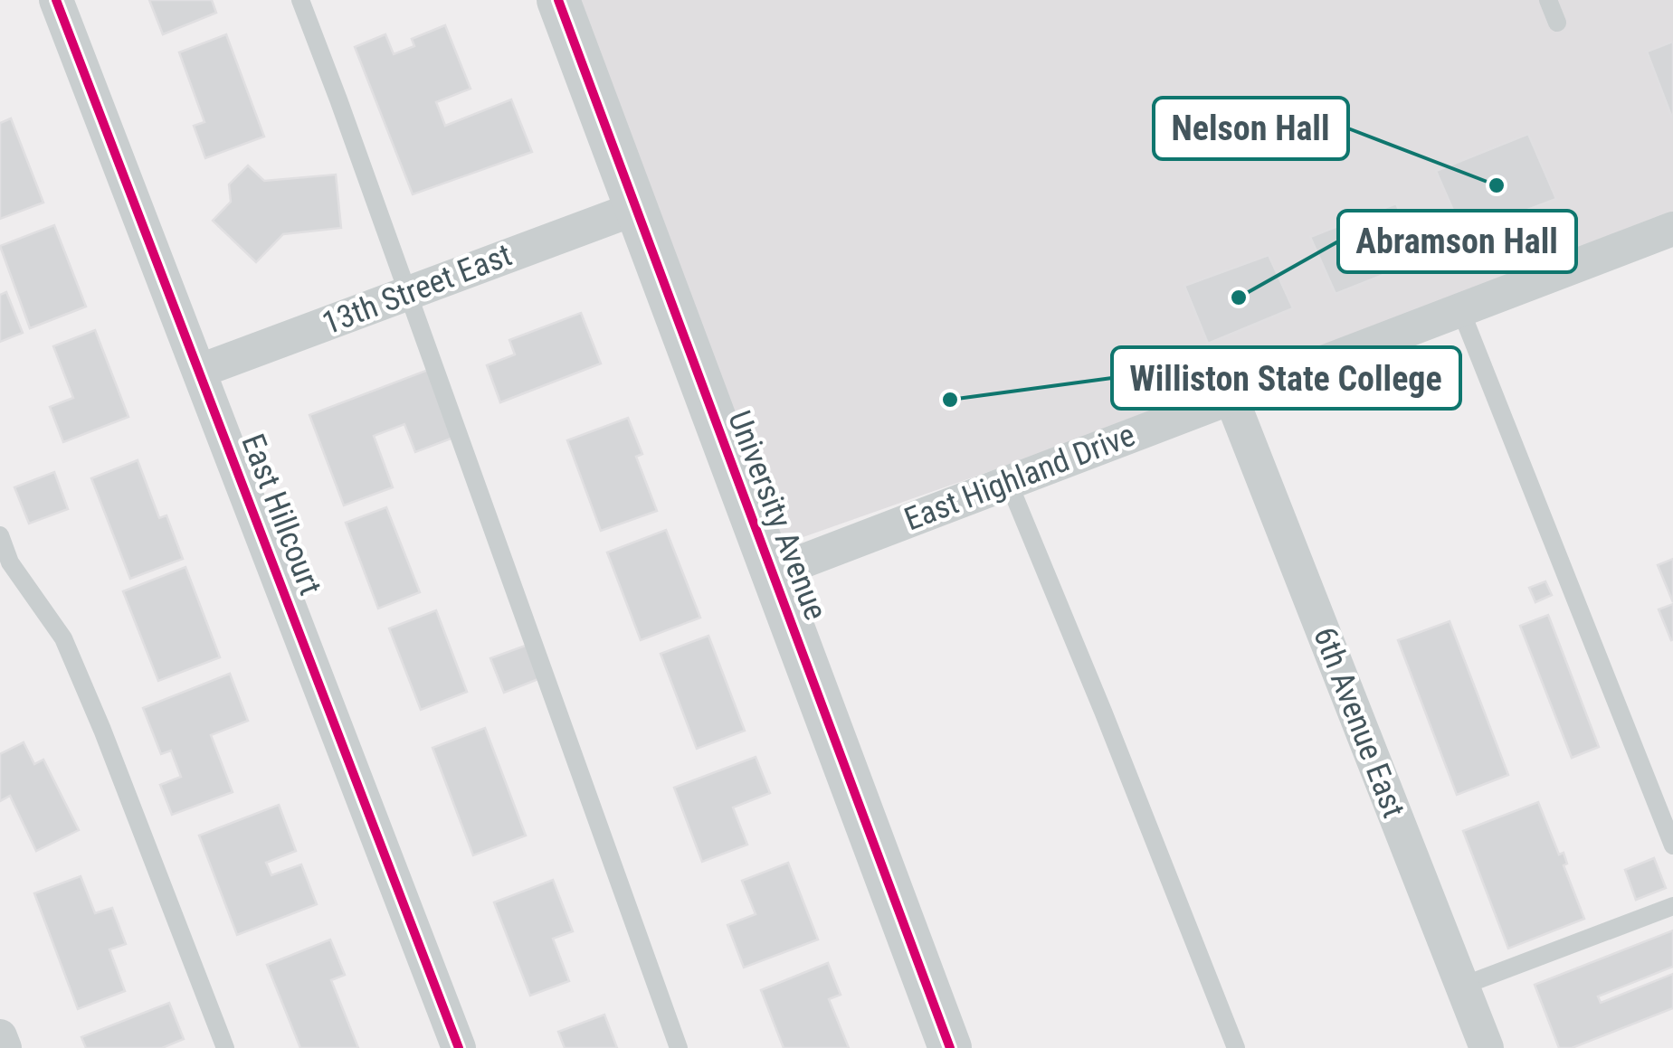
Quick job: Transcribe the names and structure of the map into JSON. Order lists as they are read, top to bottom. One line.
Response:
{"streets":{"street":["13th Street East","East Highland Drive","East Hillcourt","University Avenue","6th Avenue East"]},"crossings":[["13th Street East","East Hillcourt"],["13th Street East","University Avenue"],["East Highland Drive","University Avenue"],["East Highland Drive","6th Avenue East"]],"places":["Nelson Hall","Abramson Hall","Williston State College"]}
